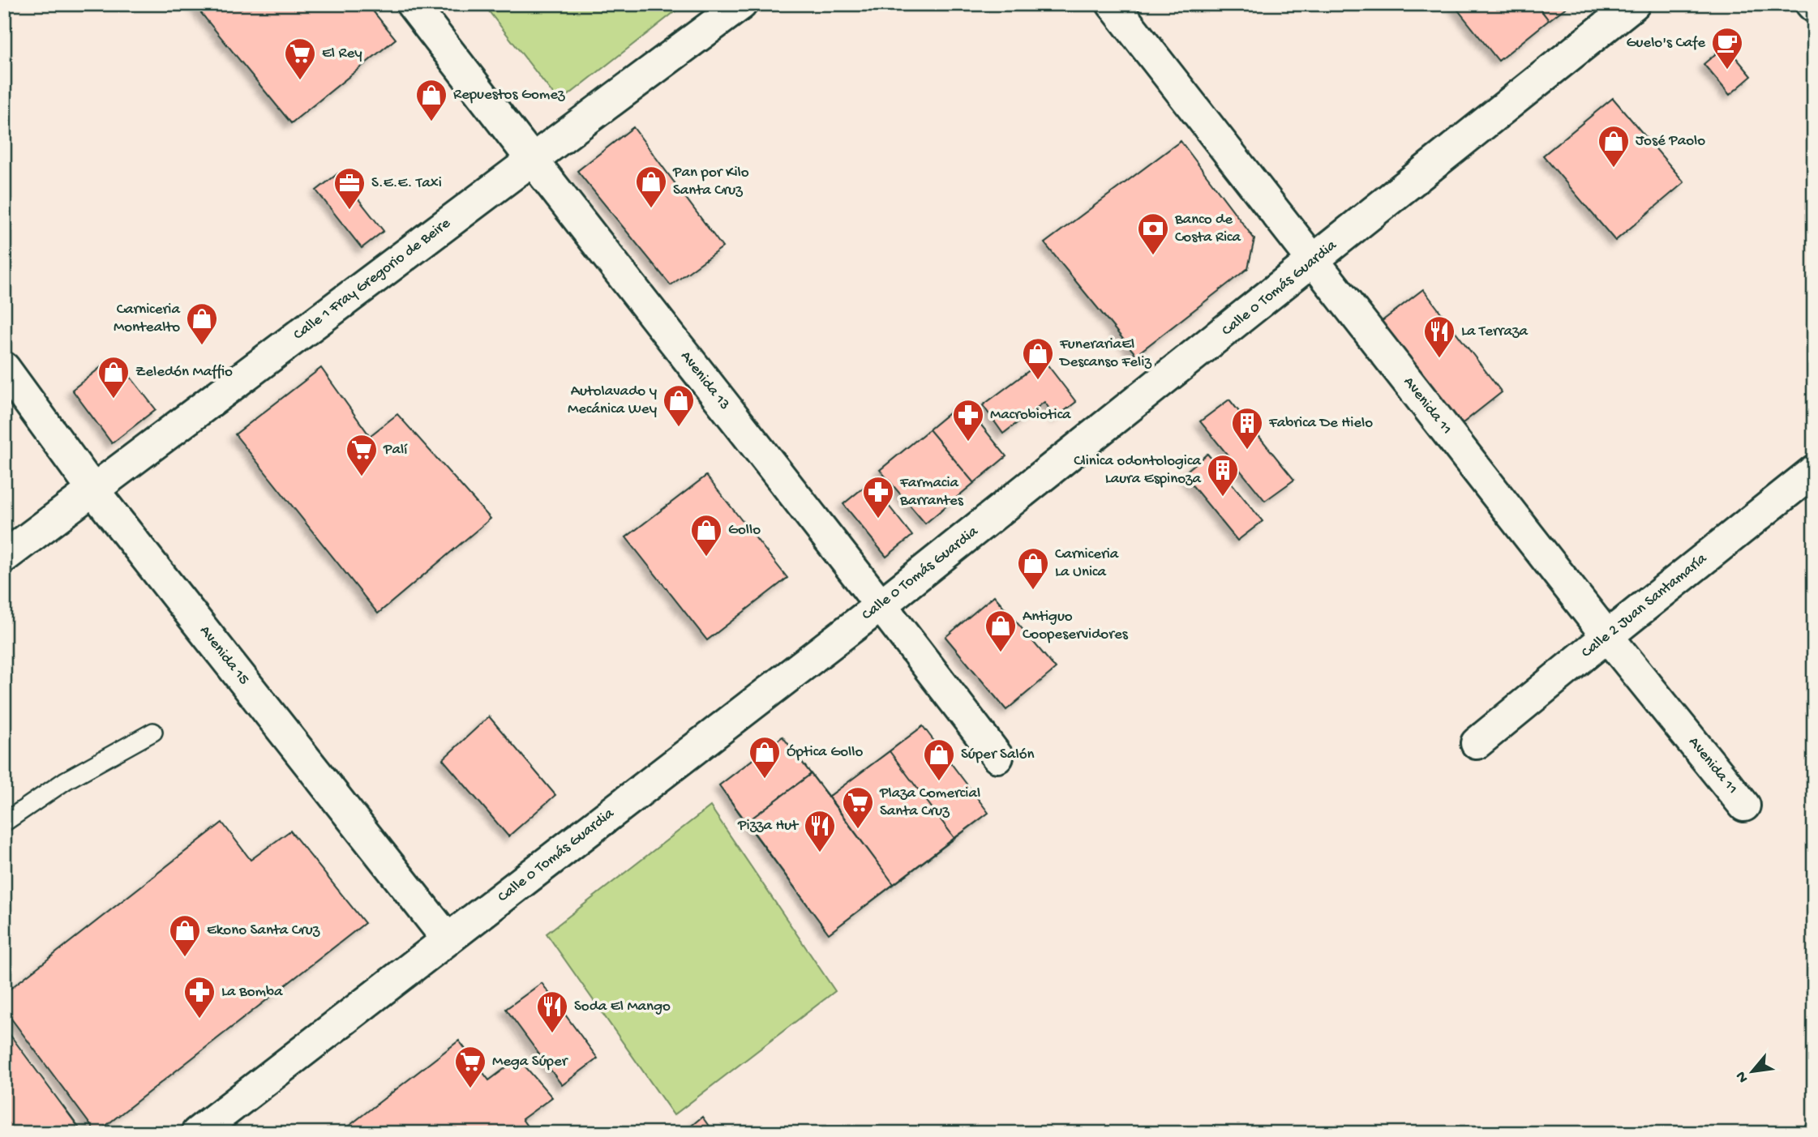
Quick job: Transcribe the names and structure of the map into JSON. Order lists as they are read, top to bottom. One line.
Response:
{"streets":{"street":["Calle 1 Fray Gregorio de Beire","Calle 0 Tomás Guardia","Avenida 13","Avenida 11","Calle 2 Juan Santamaría","Avenida 15"]},"crossings":[["Calle 1 Fray Gregorio de Beire","Avenida 13"],["Calle 1 Fray Gregorio de Beire","Avenida 15"],["Calle 0 Tomás Guardia","Avenida 13"],["Calle 0 Tomás Guardia","Avenida 11"],["Calle 0 Tomás Guardia","Avenida 15"],["Avenida 11","Calle 2 Juan Santamaría"]],"places":{"cafe":["Guelo's Cafe"],"supermarket":["El Rey","Palí","Plaza Comercial Santa Cruz","Mega Súper"],"shop":["Repuestos Gomez","José Paolo","Pan por Kilo Santa Cruz","Carniceria Montealto","FunerariaEl Descanso Feliz","Zeledón Maffio","Autolavado y Mecánica Wey","Gollo","Carniceria La Unica","Antiguo Coopeservidores","Óptica Gollo","Súper Salón","Ekono Santa Cruz"],"office":["S.E.E. Taxi"],"bank":["Banco de Costa Rica"],"restaurant":["La Terraza","Pizza Hut","Soda El Mango"],"pharmacy":["Macrobiotica","Farmacia Barrantes","La Bomba"],"building":["Fabrica De Hielo","Clinica odontologica Laura Espinoza"]},"north":"bottom left"}
